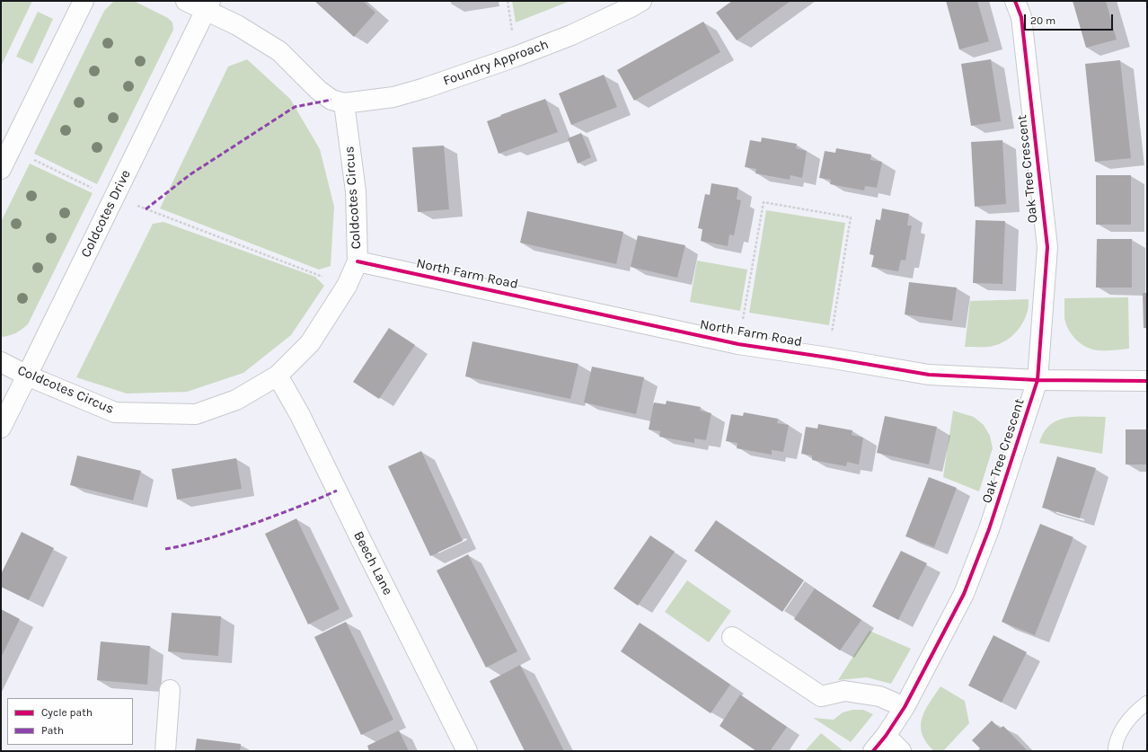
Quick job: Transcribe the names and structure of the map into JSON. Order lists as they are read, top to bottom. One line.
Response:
{"streets":{"street":["Foundry Approach","Oak Tree Crescent","Coldcotes Circus","Coldcotes Drive","North Farm Road","Beech Lane"]},"crossings":[["Foundry Approach","Coldcotes Circus"],["Oak Tree Crescent","North Farm Road"],["Coldcotes Circus","Coldcotes Drive"],["Coldcotes Circus","North Farm Road"],["Coldcotes Circus","Beech Lane"]],"legend":["Cycle path","Path"],"scale_bar":"20 m"}
